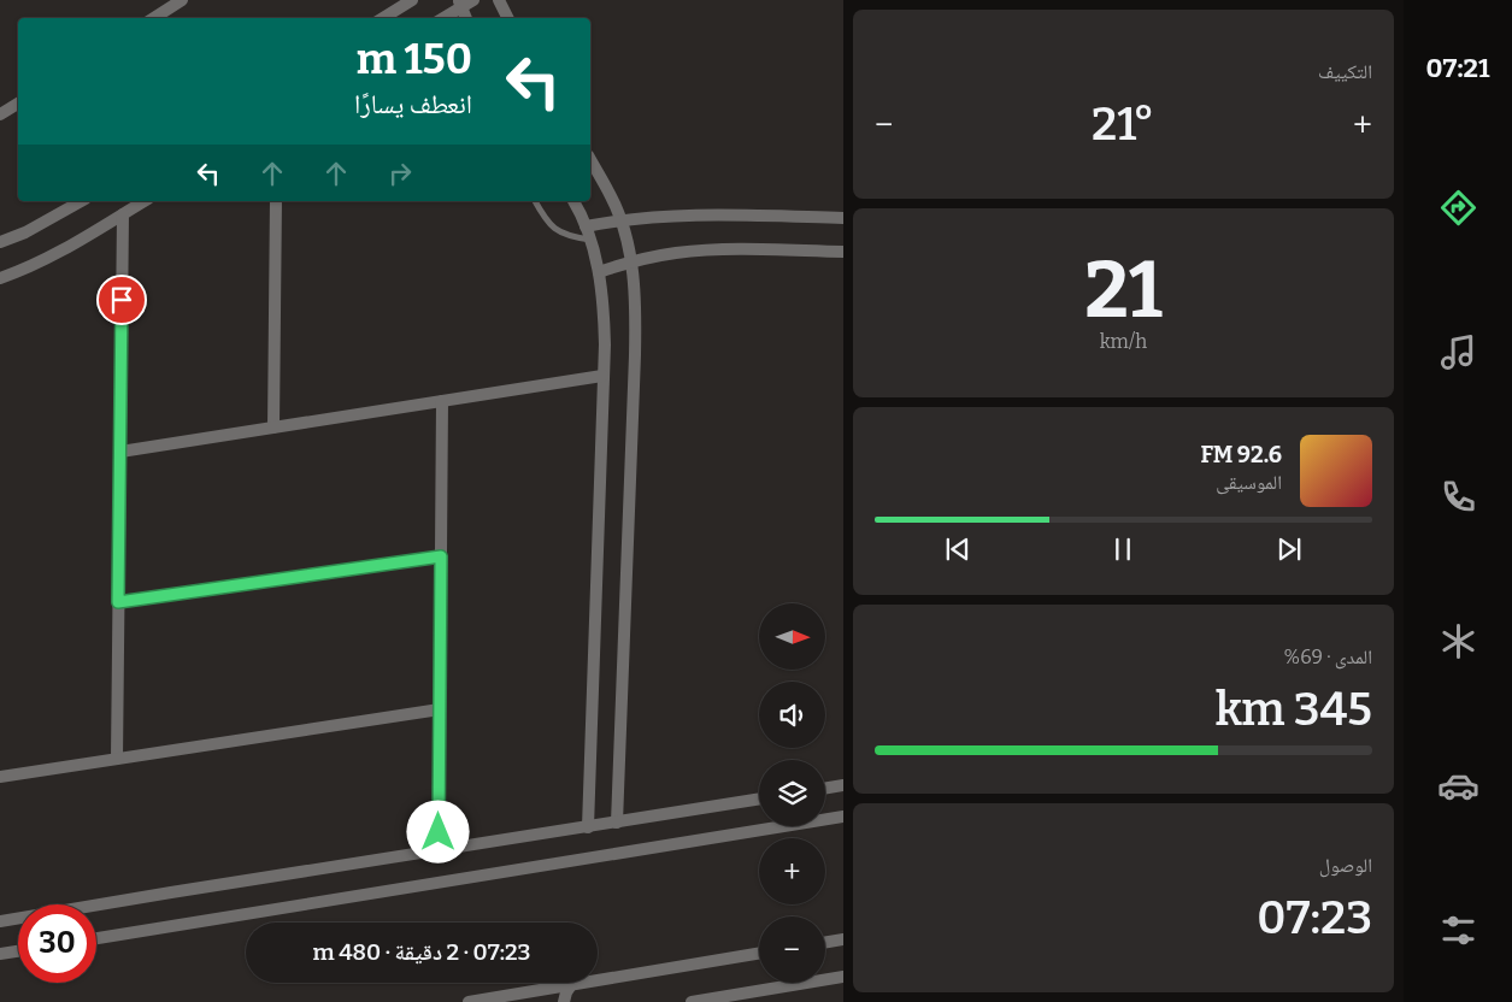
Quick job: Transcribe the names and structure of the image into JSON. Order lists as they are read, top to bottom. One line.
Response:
{"north":"right","page":{"tabs":"07:21","tile":["التكييف",["21","km/h"],["المدى · 69%","345 km"],["الوصول","07:23"]],"turn":["150 m","انعطف يسارًا"],"heat":["−","21°","+"],"song":["92.6 FM","الموسيقى"],"map_buttons":["+","−"],"limit":"30","trip":"07:23 · 2 دقيقة · 480 m"}}
